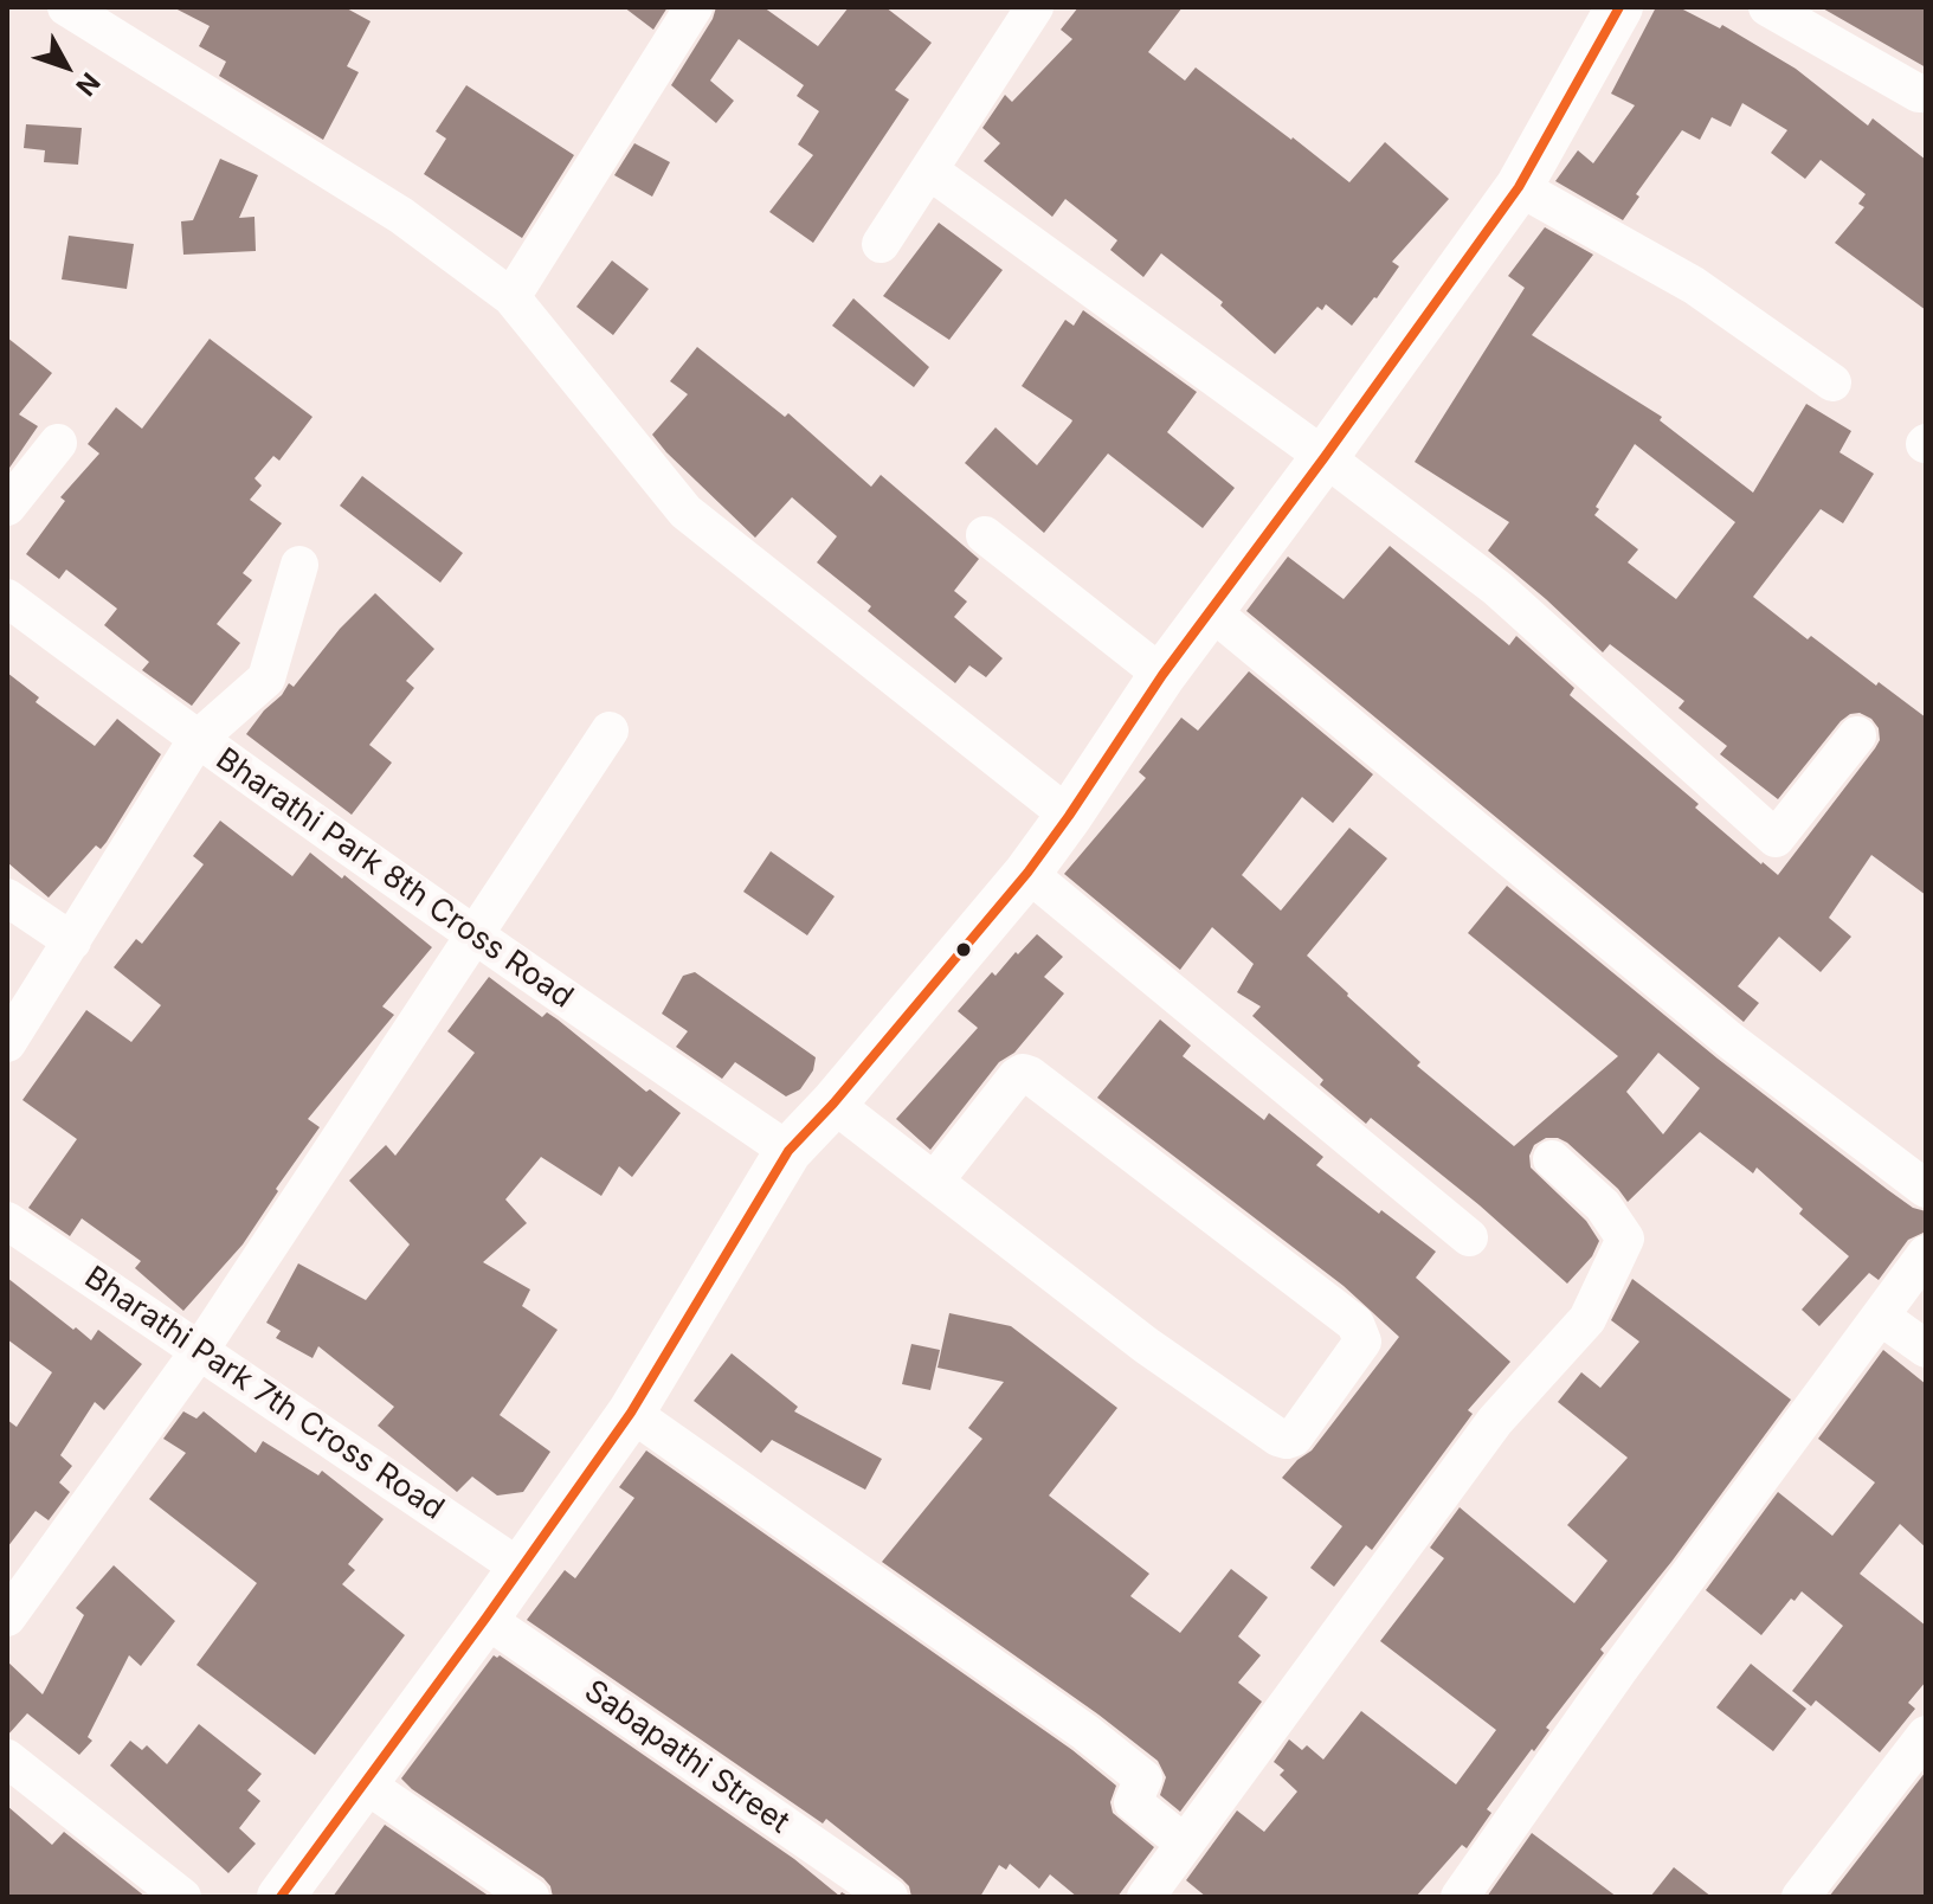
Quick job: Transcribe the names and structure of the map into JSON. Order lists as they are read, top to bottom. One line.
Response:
{"streets":{"street":["Bharathi Park 8th Cross Road","Bharathi Park 7th Cross Road","Sabapathi Street"]},"north":"bottom right"}
